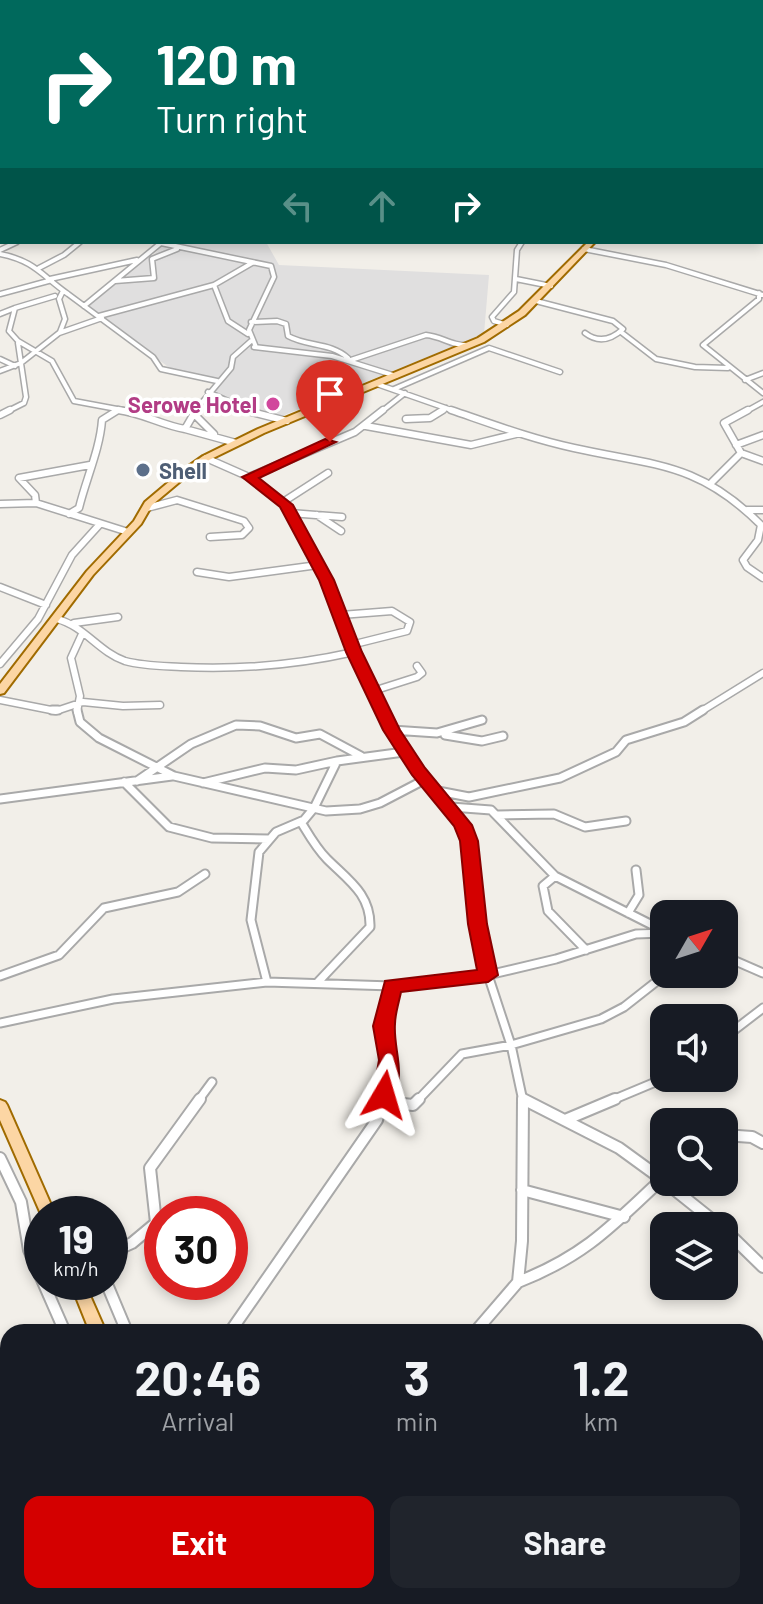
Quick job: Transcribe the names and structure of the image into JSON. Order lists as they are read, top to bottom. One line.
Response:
{"places":["Serowe Hotel","Shell"],"north":"top right","page":{"turn":["120 m","Turn right"],"speed":"19 km/h","limit":"30","eta":["20:46","Arrival","3","min","1.2","km"],"buttons":["Exit","Share"]}}
